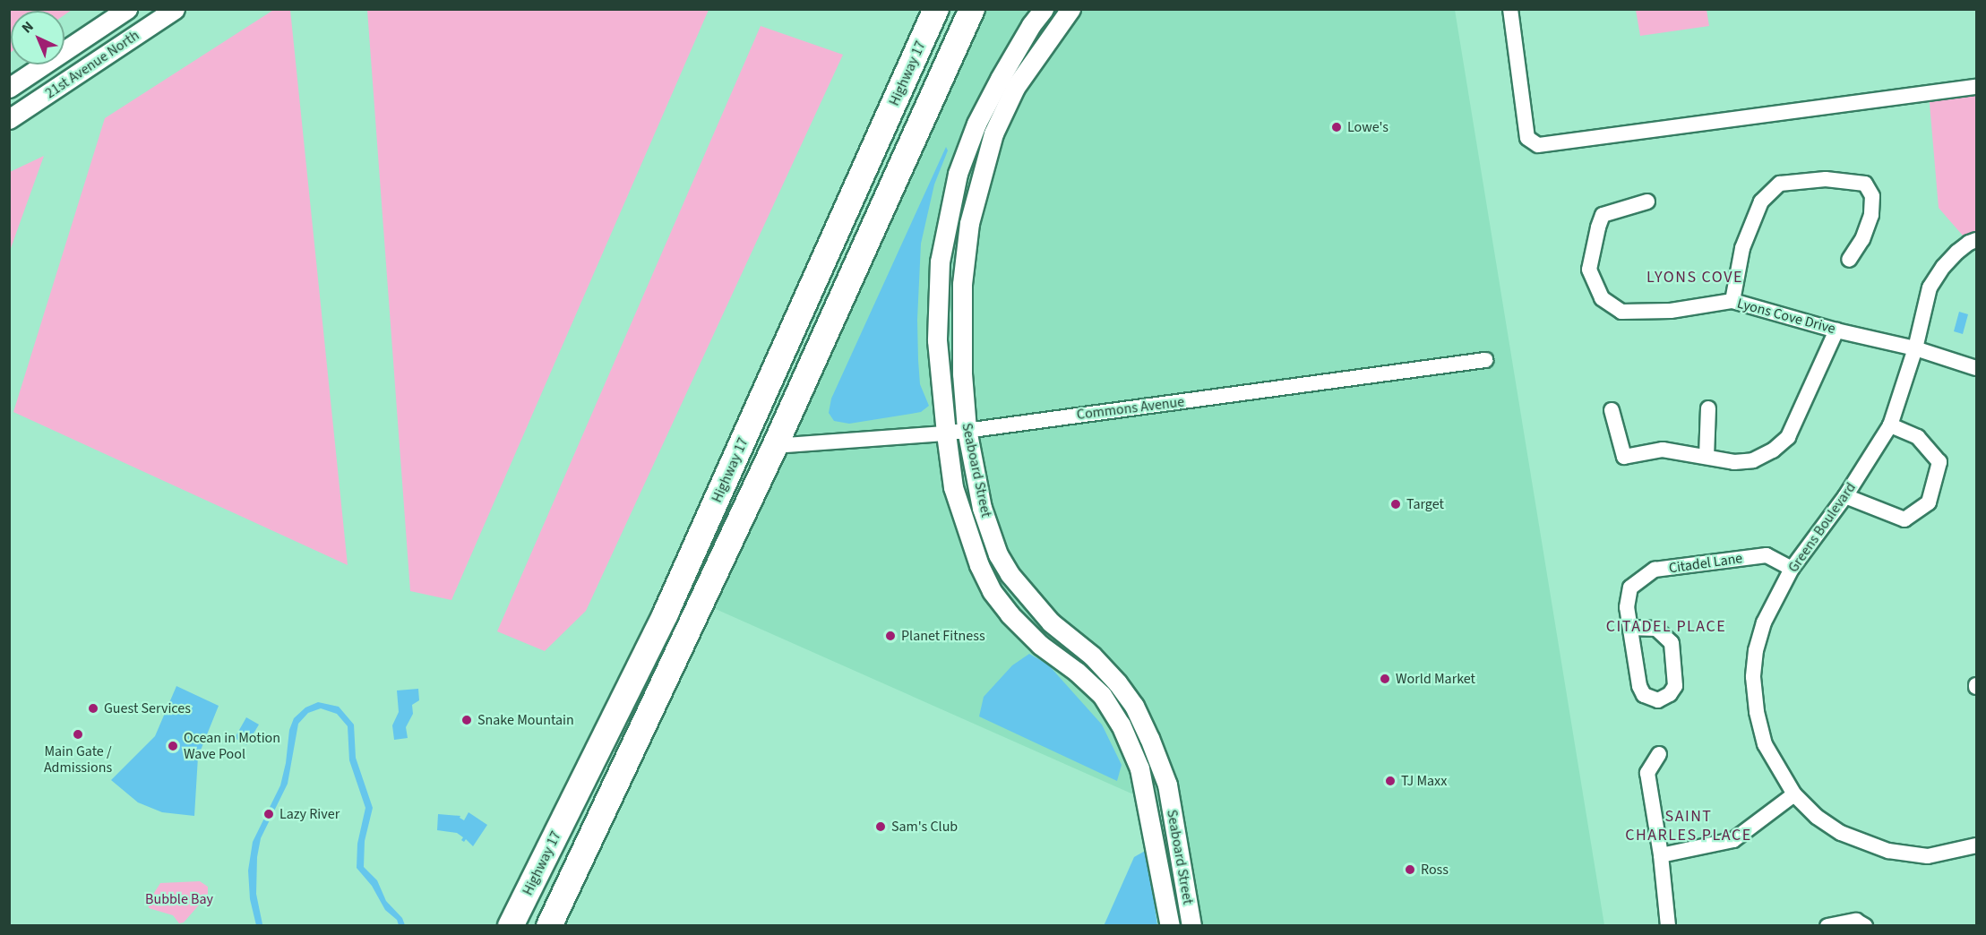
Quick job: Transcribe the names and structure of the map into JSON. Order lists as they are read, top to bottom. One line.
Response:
{"streets":{"highway":["Highway 17"],"street":["21st Avenue North","Lyons Cove Drive","Commons Avenue","Seaboard Street","Greens Boulevard","Citadel Lane"]},"crossings":[["Highway 17","Commons Avenue"],["Lyons Cove Drive","Greens Boulevard"],["Commons Avenue","Seaboard Street"],["Greens Boulevard","Citadel Lane"]],"districts":["LYONS COVE","CITADEL PLACE","SAINT CHARLES PLACE"],"parks":["Bubble Bay"],"places":["Lowe's","Target","Planet Fitness","World Market","Guest Services","Snake Mountain","Main Gate / Admissions","Ocean in Motion Wave Pool","TJ Maxx","Lazy River","Sam's Club","Ross"],"north":"top left"}
